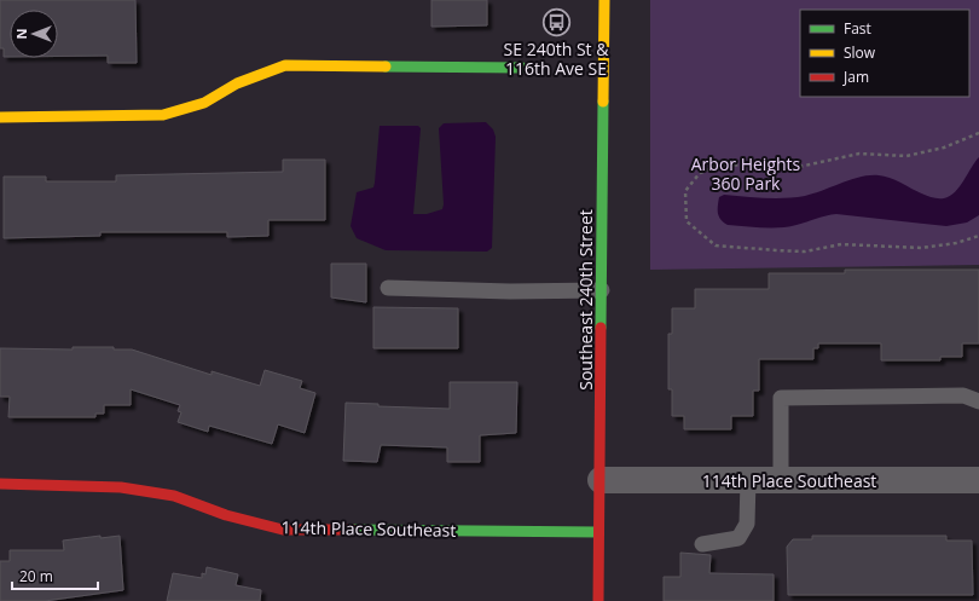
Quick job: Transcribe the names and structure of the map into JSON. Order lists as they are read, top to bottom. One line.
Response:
{"streets":{"street":["Southeast 240th Street","114th Place Southeast"]},"crossings":[["Southeast 240th Street","114th Place Southeast"]],"parks":["Arbor Heights 360 Park"],"places":{"bus stop":["SE 240th St & 116th Ave SE"]},"legend":["Fast","Slow","Jam"],"scale_bar":"20 m","north":"left"}
